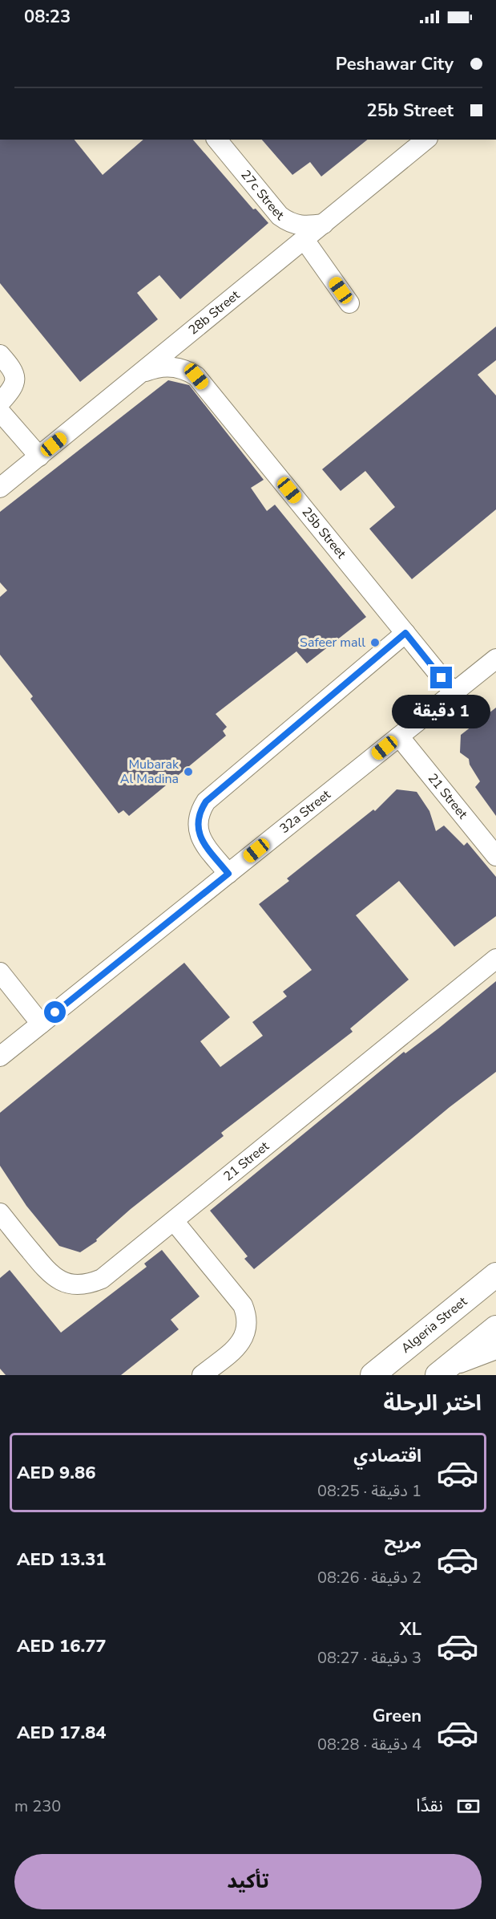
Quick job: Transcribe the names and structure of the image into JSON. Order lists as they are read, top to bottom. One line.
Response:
{"streets":{"main road":["Algeria Street"],"street":["27c Street","28b Street","25b Street","21 Street","32a Street"]},"crossings":[["27c Street","28b Street"],["28b Street","25b Street"],["25b Street","32a Street"],["21 Street","32a Street"]],"places":["Safeer mall","Mubarak Al Madina"],"page":{"status":"08:23","banner":["Peshawar City","25b Street"],"bubble":"1 دقيقة","heading":"اختر الرحلة","list":[{"name":"اقتصادي","note":"1 دقيقة · 08:25","value":"AED 9.86"},{"name":"مريح","note":"2 دقيقة · 08:26","value":"AED 13.31"},{"name":"XL","note":"3 دقيقة · 08:27","value":"AED 16.77"},{"name":"Green","note":"4 دقيقة · 08:28","value":"AED 17.84"}],"pay":["نقدًا","230 m"],"buttons":"تأكيد"}}
